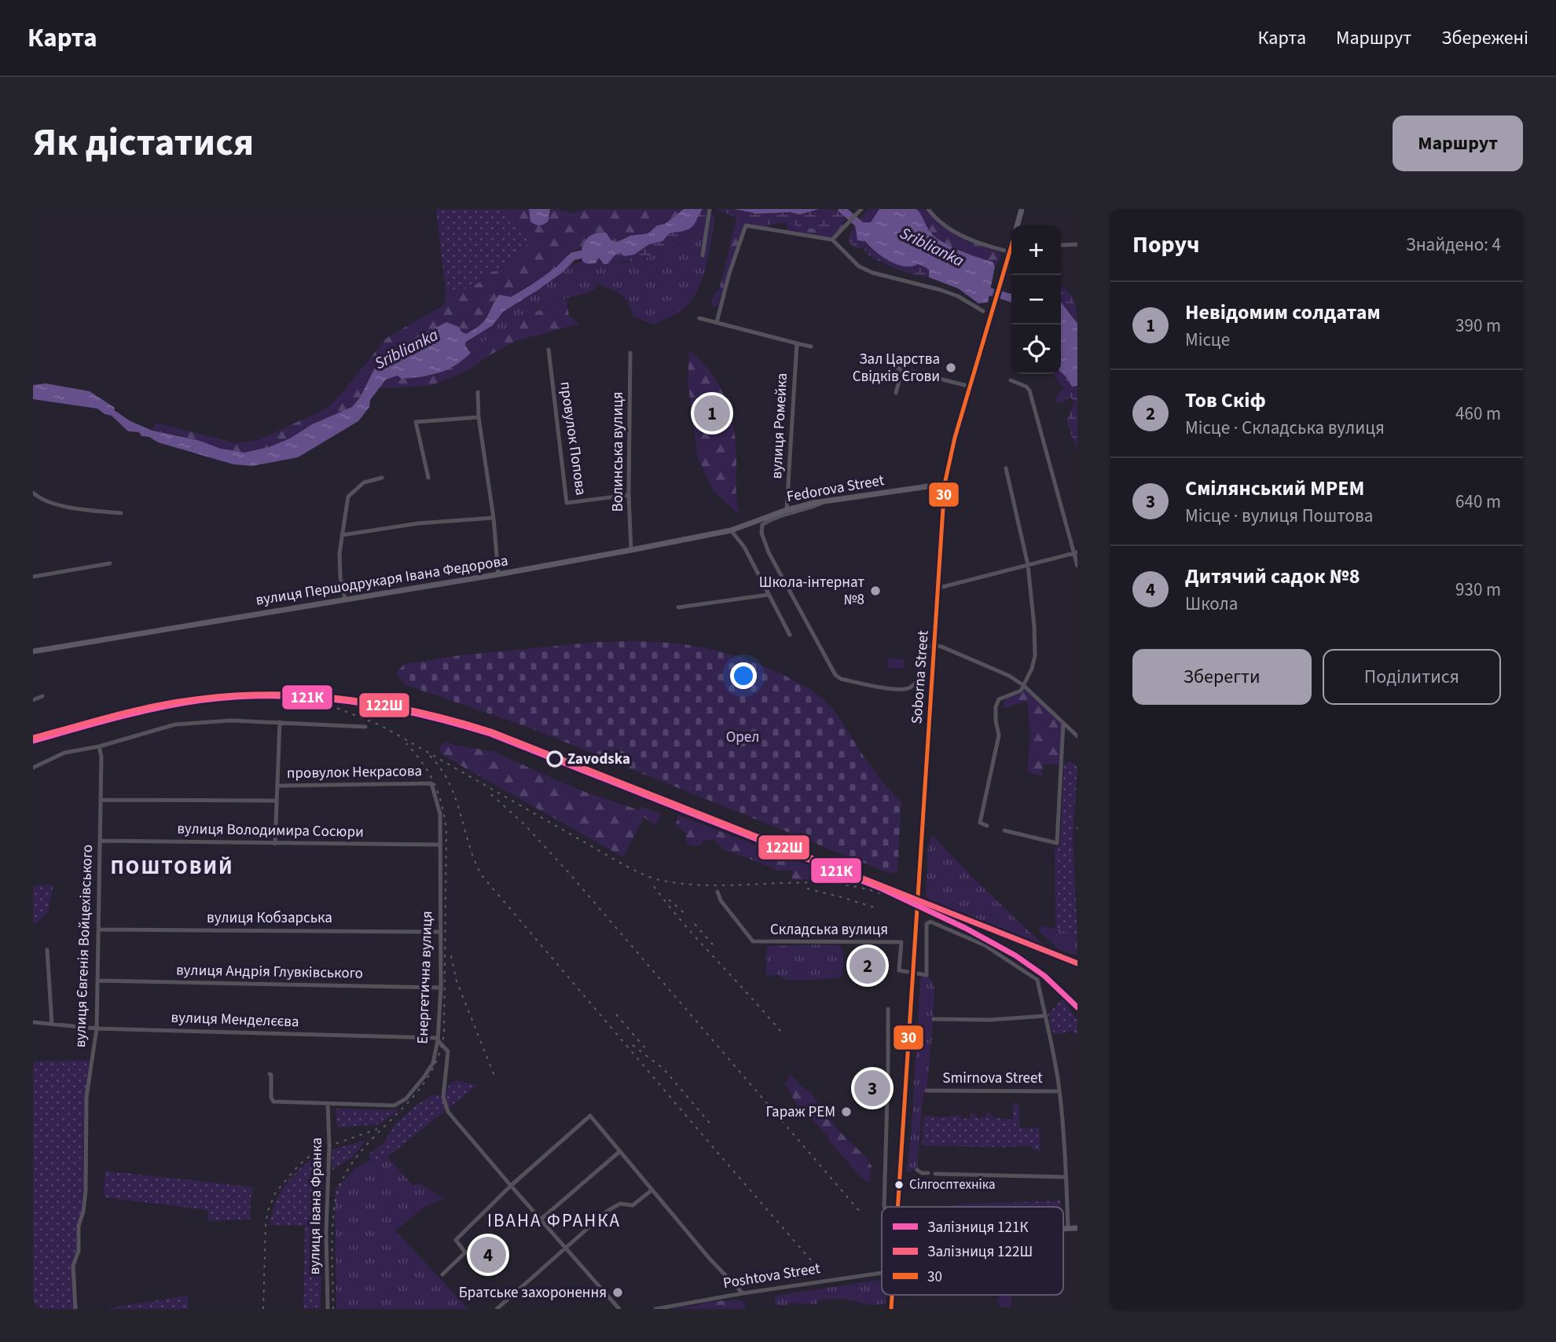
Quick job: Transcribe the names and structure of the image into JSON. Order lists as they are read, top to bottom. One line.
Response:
{"streets":{"main road":["Fedorova Street","вулиця Першодрукаря Івана Федорова","Soborna Street"],"street":["вулиця Ромейка","провулок Попова","Волинська вулиця","провулок Некрасова","вулиця Володимира Сосюри","вулиця Кобзарська","Складська вулиця","вулиця Євгенія Войцехівського","вулиця Андрія Глувківського","Енергетична вулиця","вулиця Менделєєва","Smirnova Street","вулиця Івана Франка","Poshtova Street"]},"crossings":[["вулиця Ромейка","Fedorova Street"],["провулок Попова","Волинська вулиця"],["Волинська вулиця","вулиця Першодрукаря Івана Федорова"],["Fedorova Street","вулиця Першодрукаря Івана Федорова"],["Fedorova Street","Soborna Street"],["провулок Некрасова","Енергетична вулиця"],["вулиця Володимира Сосюри","вулиця Євгенія Войцехівського"],["вулиця Володимира Сосюри","Енергетична вулиця"],["вулиця Кобзарська","вулиця Євгенія Войцехівського"],["вулиця Кобзарська","Енергетична вулиця"],["вулиця Євгенія Войцехівського","вулиця Андрія Глувківського"],["вулиця Євгенія Войцехівського","вулиця Менделєєва"],["вулиця Андрія Глувківського","Енергетична вулиця"],["Енергетична вулиця","вулиця Менделєєва"],["Енергетична вулиця","вулиця Івана Франка"]],"districts":["ПОШТОВИЙ","ІВАНА ФРАНКА"],"water":["Sriblianka"],"parks":["Орел"],"places":["Зал Царства Свідків Єгови","Школа-інтернат №8","Zavodska","Гараж РЕМ","Сілгосптехніка","Братське захоронення"],"lines":["transit line 30","rail line 122Ш","rail line 121К"],"legend":["Залізниця 121К","Залізниця 122Ш","30"],"page":{"header":"Карта","nav":["Карта","Маршрут","Збережені"],"title":"Як дістатися","buttons":["Маршрут",["Зберегти","Поділитися"]],"heading":["Поруч","Знайдено: 4"],"map_buttons":["+","−"],"list":[{"mark":"1","name":"Невідомим солдатам","note":"Місце","value":"390 m"},{"mark":"2","name":"Тов Скіф","note":"Місце · Складська вулиця","value":"460 m"},{"mark":"3","name":"Смілянський МРЕМ","note":"Місце · вулиця Поштова","value":"640 m"},{"mark":"4","name":"Дитячий садок №8","note":"Школа","value":"930 m"}],"pins":["1","2","3","4"]}}
